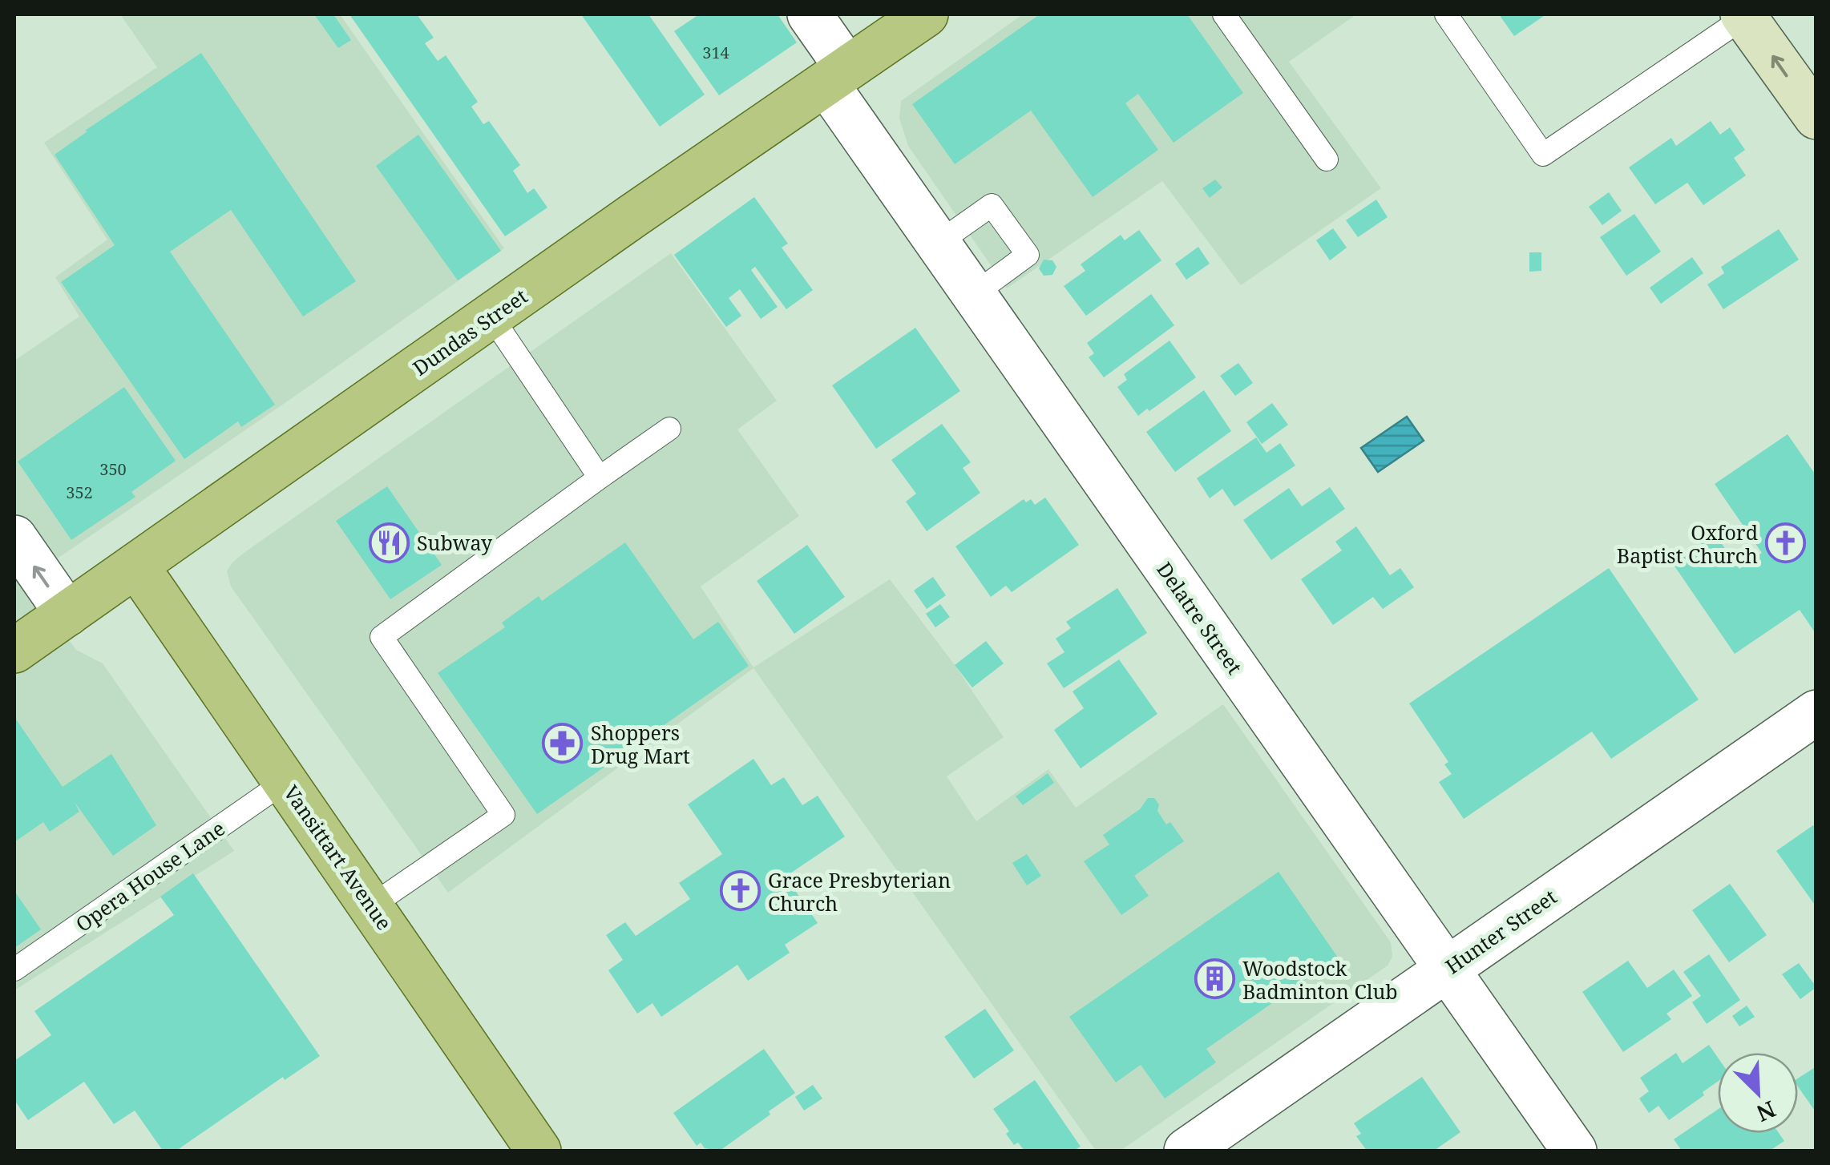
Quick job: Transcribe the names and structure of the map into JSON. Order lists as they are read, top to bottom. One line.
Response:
{"streets":{"main road":["Dundas Street","Vansittart Avenue"],"street":["Delatre Street","Hunter Street"],"lane":["Opera House Lane"]},"crossings":[["Dundas Street","Delatre Street"],["Dundas Street","Vansittart Avenue"],["Delatre Street","Hunter Street"],["Vansittart Avenue","Opera House Lane"]],"places":{"restaurant":["Subway"],"church":["Oxford Baptist Church","Grace Presbyterian Church"],"pharmacy":["Shoppers Drug Mart"],"building":["Woodstock Badminton Club"]},"house_numbers":["314","350","352"],"north":"bottom right"}
